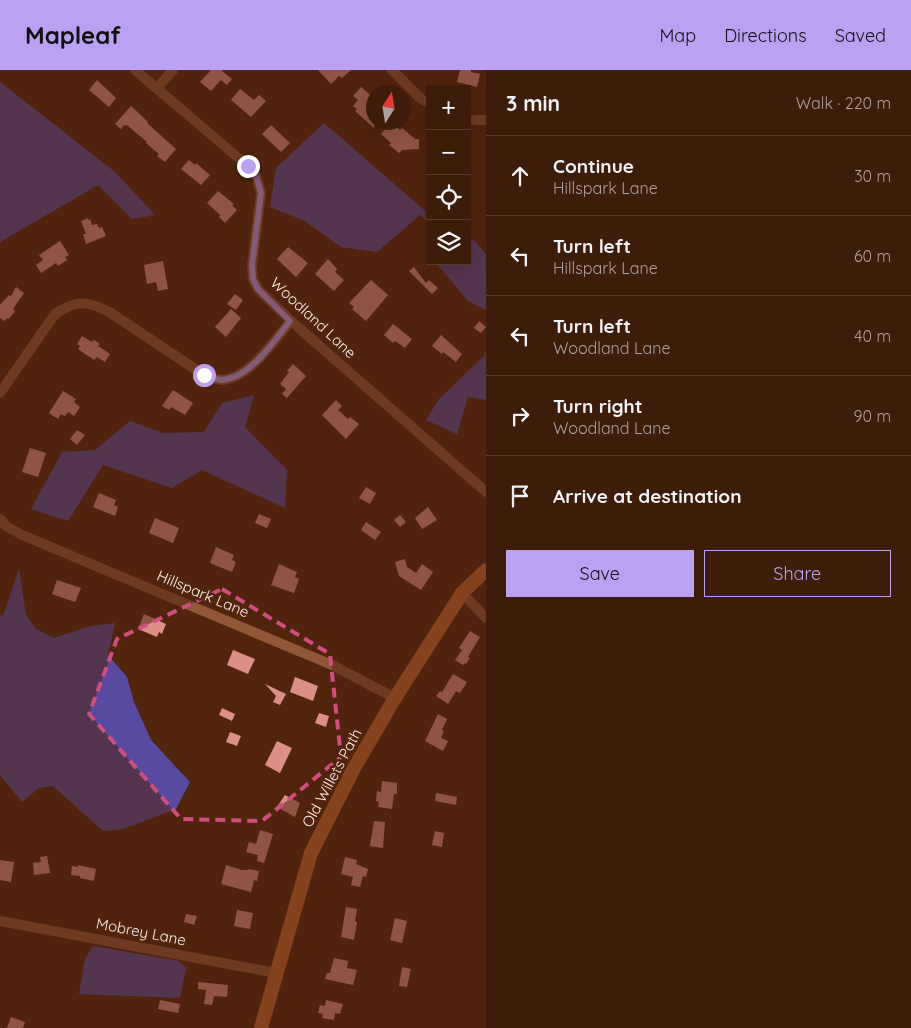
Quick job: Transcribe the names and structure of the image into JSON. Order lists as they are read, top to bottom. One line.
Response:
{"streets":{"main road":["Old Willets Path"],"street":["Woodland Lane","Hillspark Lane","Mobrey Lane"]},"crossings":[["Hillspark Lane","Old Willets Path"],["Old Willets Path","Mobrey Lane"]],"north":"top","page":{"header":"Mapleaf","nav":["Map","Directions","Saved"],"heading":["3 min","Walk · 220 m"],"map_buttons":["+","−"],"list":[["Continue","Hillspark Lane","30 m"],["Turn left","Hillspark Lane","60 m"],["Turn left","Woodland Lane","40 m"],["Turn right","Woodland Lane","90 m"],"Arrive at destination"],"buttons":["Save","Share"]}}
